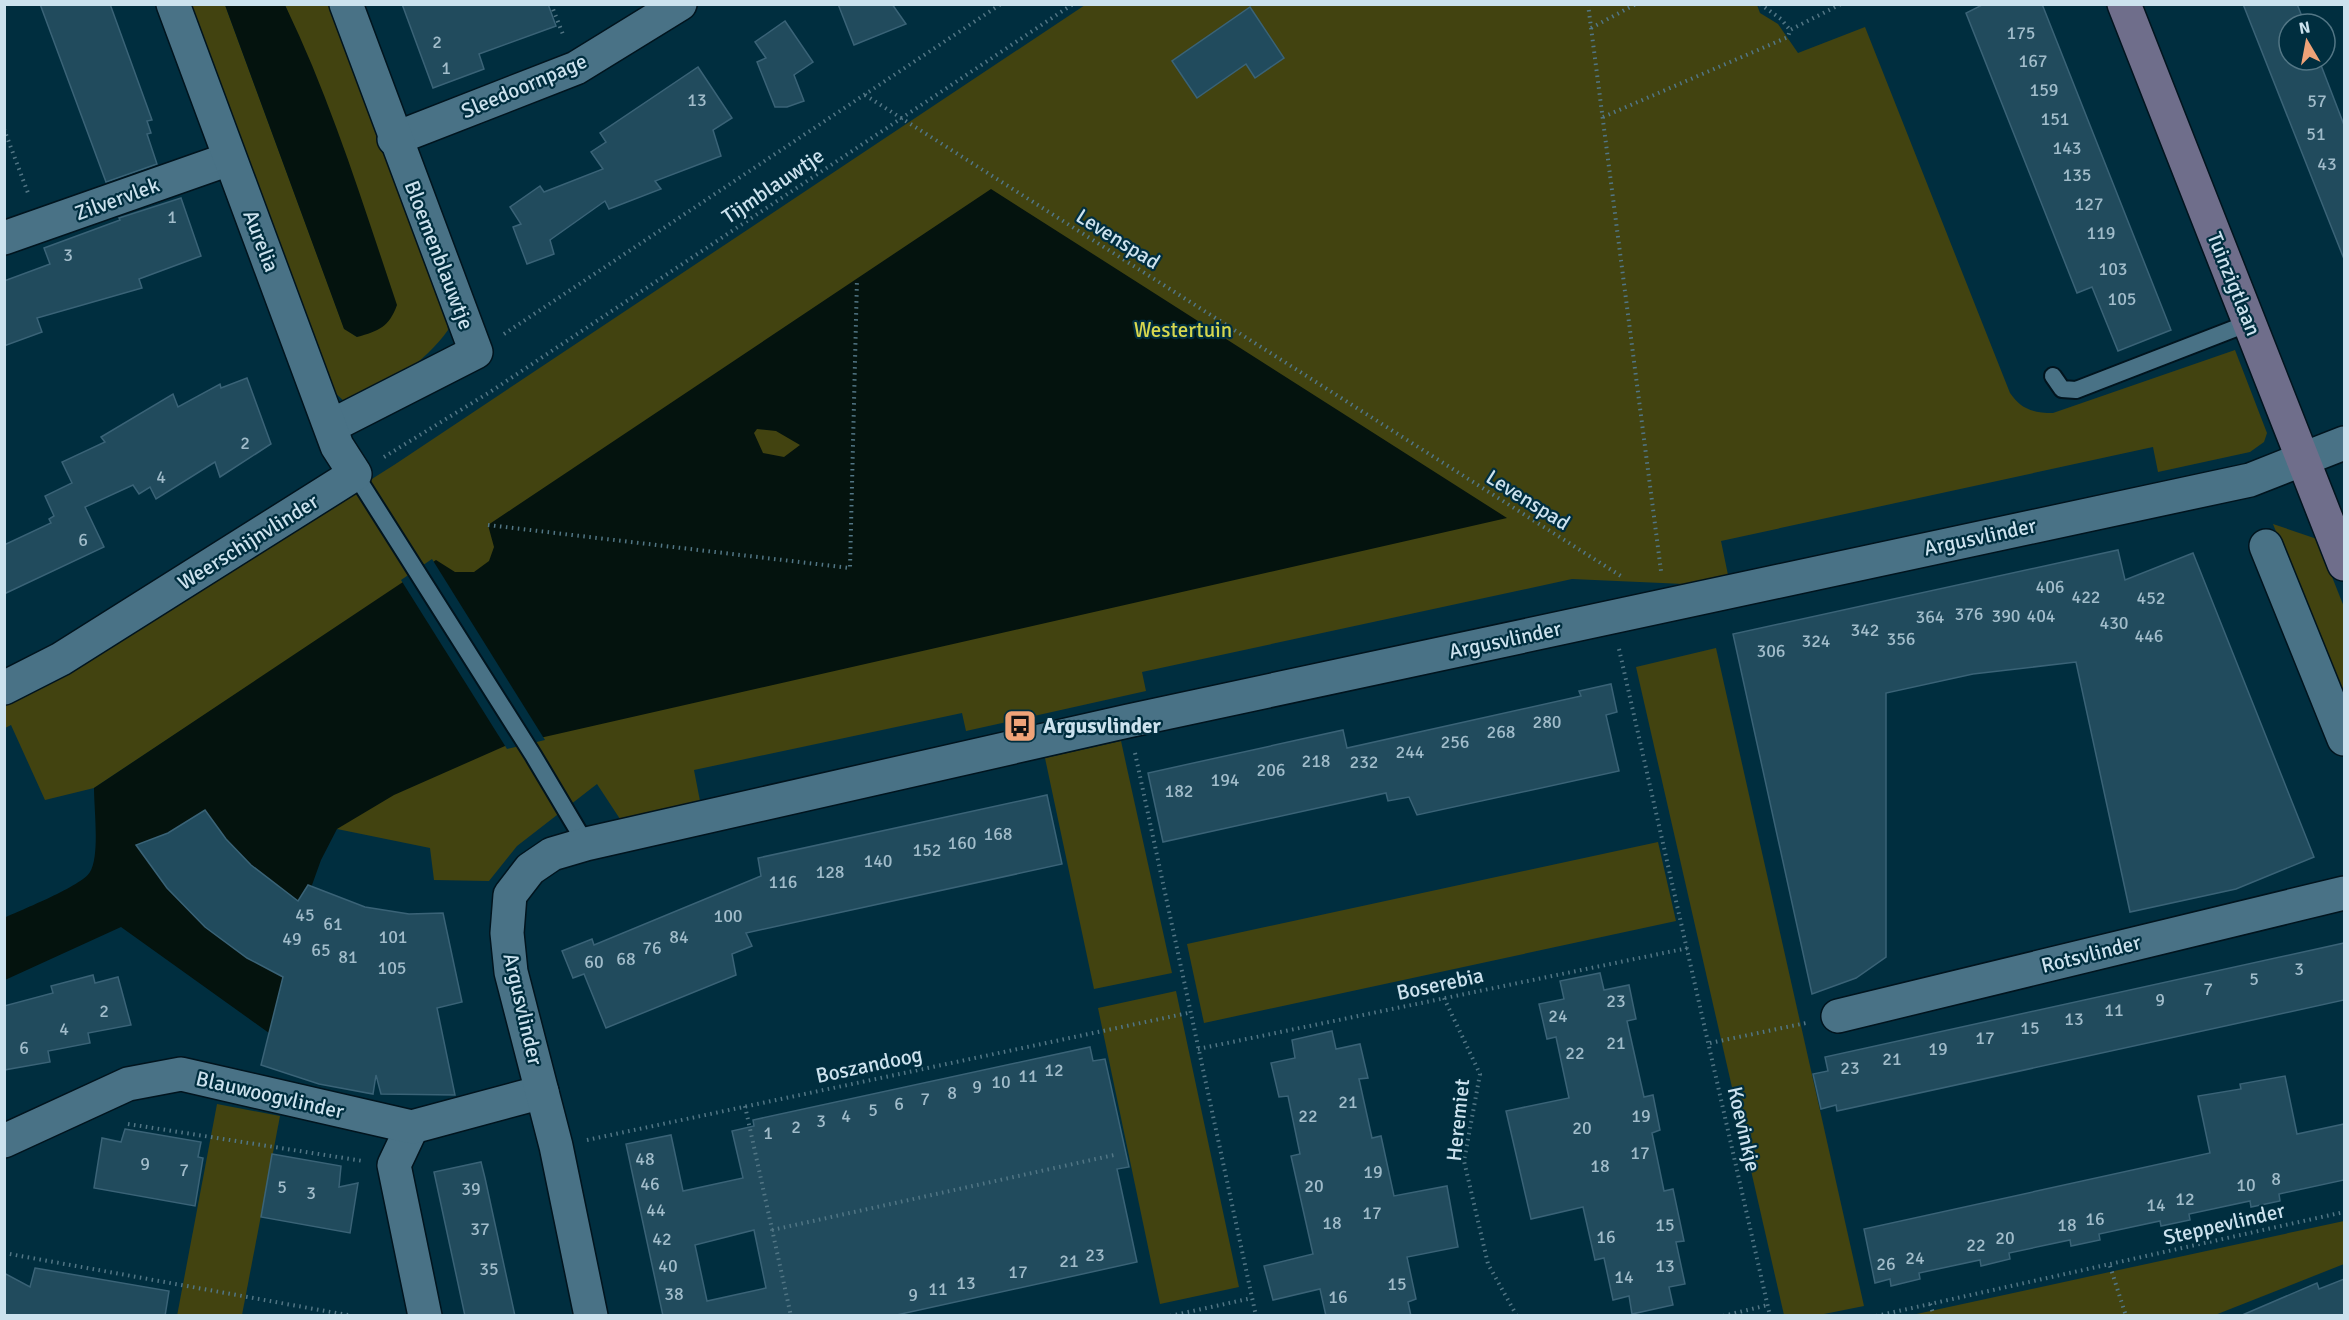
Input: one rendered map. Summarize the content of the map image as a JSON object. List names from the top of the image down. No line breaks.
{"streets":{"street":["Sleedoornpage","Zilvervlek","Aurelia","Bloemenblauwtje","Tuinzigtlaan","Argusvlinder","Weerschijnvlinder","Rotsvlinder","Blauwoogvlinder"],"path":["Tijmblauwtje","Levenspad","Boserebia","Boszandoog","Heremiet","Koevinkje","Steppevlinder"]},"crossings":[["Sleedoornpage","Bloemenblauwtje"],["Tijmblauwtje","Levenspad"],["Tijmblauwtje","Aurelia"],["Tijmblauwtje","Weerschijnvlinder"],["Zilvervlek","Aurelia"],["Levenspad","Argusvlinder"],["Aurelia","Bloemenblauwtje"],["Aurelia","Weerschijnvlinder"],["Tuinzigtlaan","Argusvlinder"],["Argusvlinder","Boszandoog"],["Argusvlinder","Blauwoogvlinder"],["Argusvlinder","Koevinkje"],["Boserebia","Heremiet"],["Boserebia","Koevinkje"]],"parks":["Westertuin"],"places":{"bus stop":["Argusvlinder"]},"house_numbers":["175","2","167","1","159","13","57","151","51","143","43","135","127","1","119","3","103","105","2","4","6","406","422","452","376","390","404","364","430","342","446","356","324","306","280","268","256","244","218","232","206","194","182","168","160","152","140","128","116","45","100","61","101","84","49","76","65","81","68","60","105","3","5","7","9","23","11","2","24","13","15","4","17","21","6","19","22","21","23","12","11","10","9","8","7","21","6","5","4","22","19","3","2","20","1","17","48","9","18","7","19","8","46","10","20","5","39","3","12","14","44","17","16","18","15","18","37","16","20","42","22","23","24","21","26","40","13","35","17","14","13","15","11","38","9","16"],"north":"top"}
